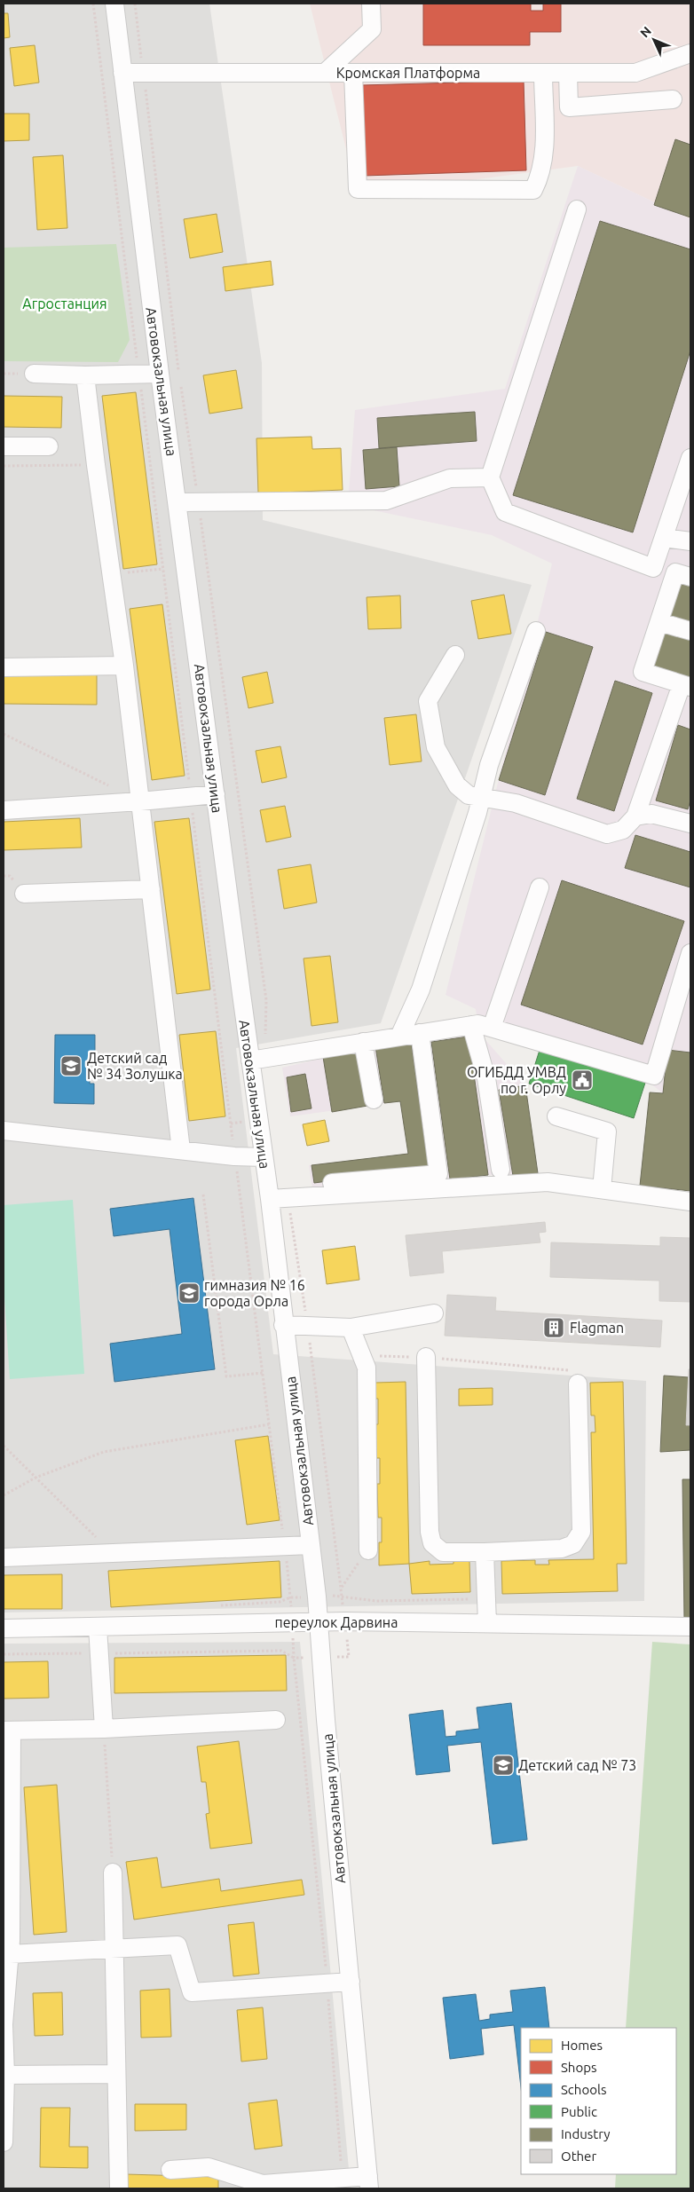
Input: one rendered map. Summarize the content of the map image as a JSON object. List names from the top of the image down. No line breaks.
{"streets":{"street":["Кромская Платформа","Автовокзальная улица","переулок Дарвина"]},"crossings":[["Кромская Платформа","Автовокзальная улица"],["Автовокзальная улица","переулок Дарвина"]],"parks":["Агростанция"],"places":{"school or university":["Детский сад № 34 Золушка","гимназия № 16 города Орла","Детский сад № 73"],"public building":["ОГИБДД УМВД по г. Орлу"],"building":["Flagman"]},"legend":["Homes","Shops","Schools","Public","Industry","Other"],"north":"top left"}
